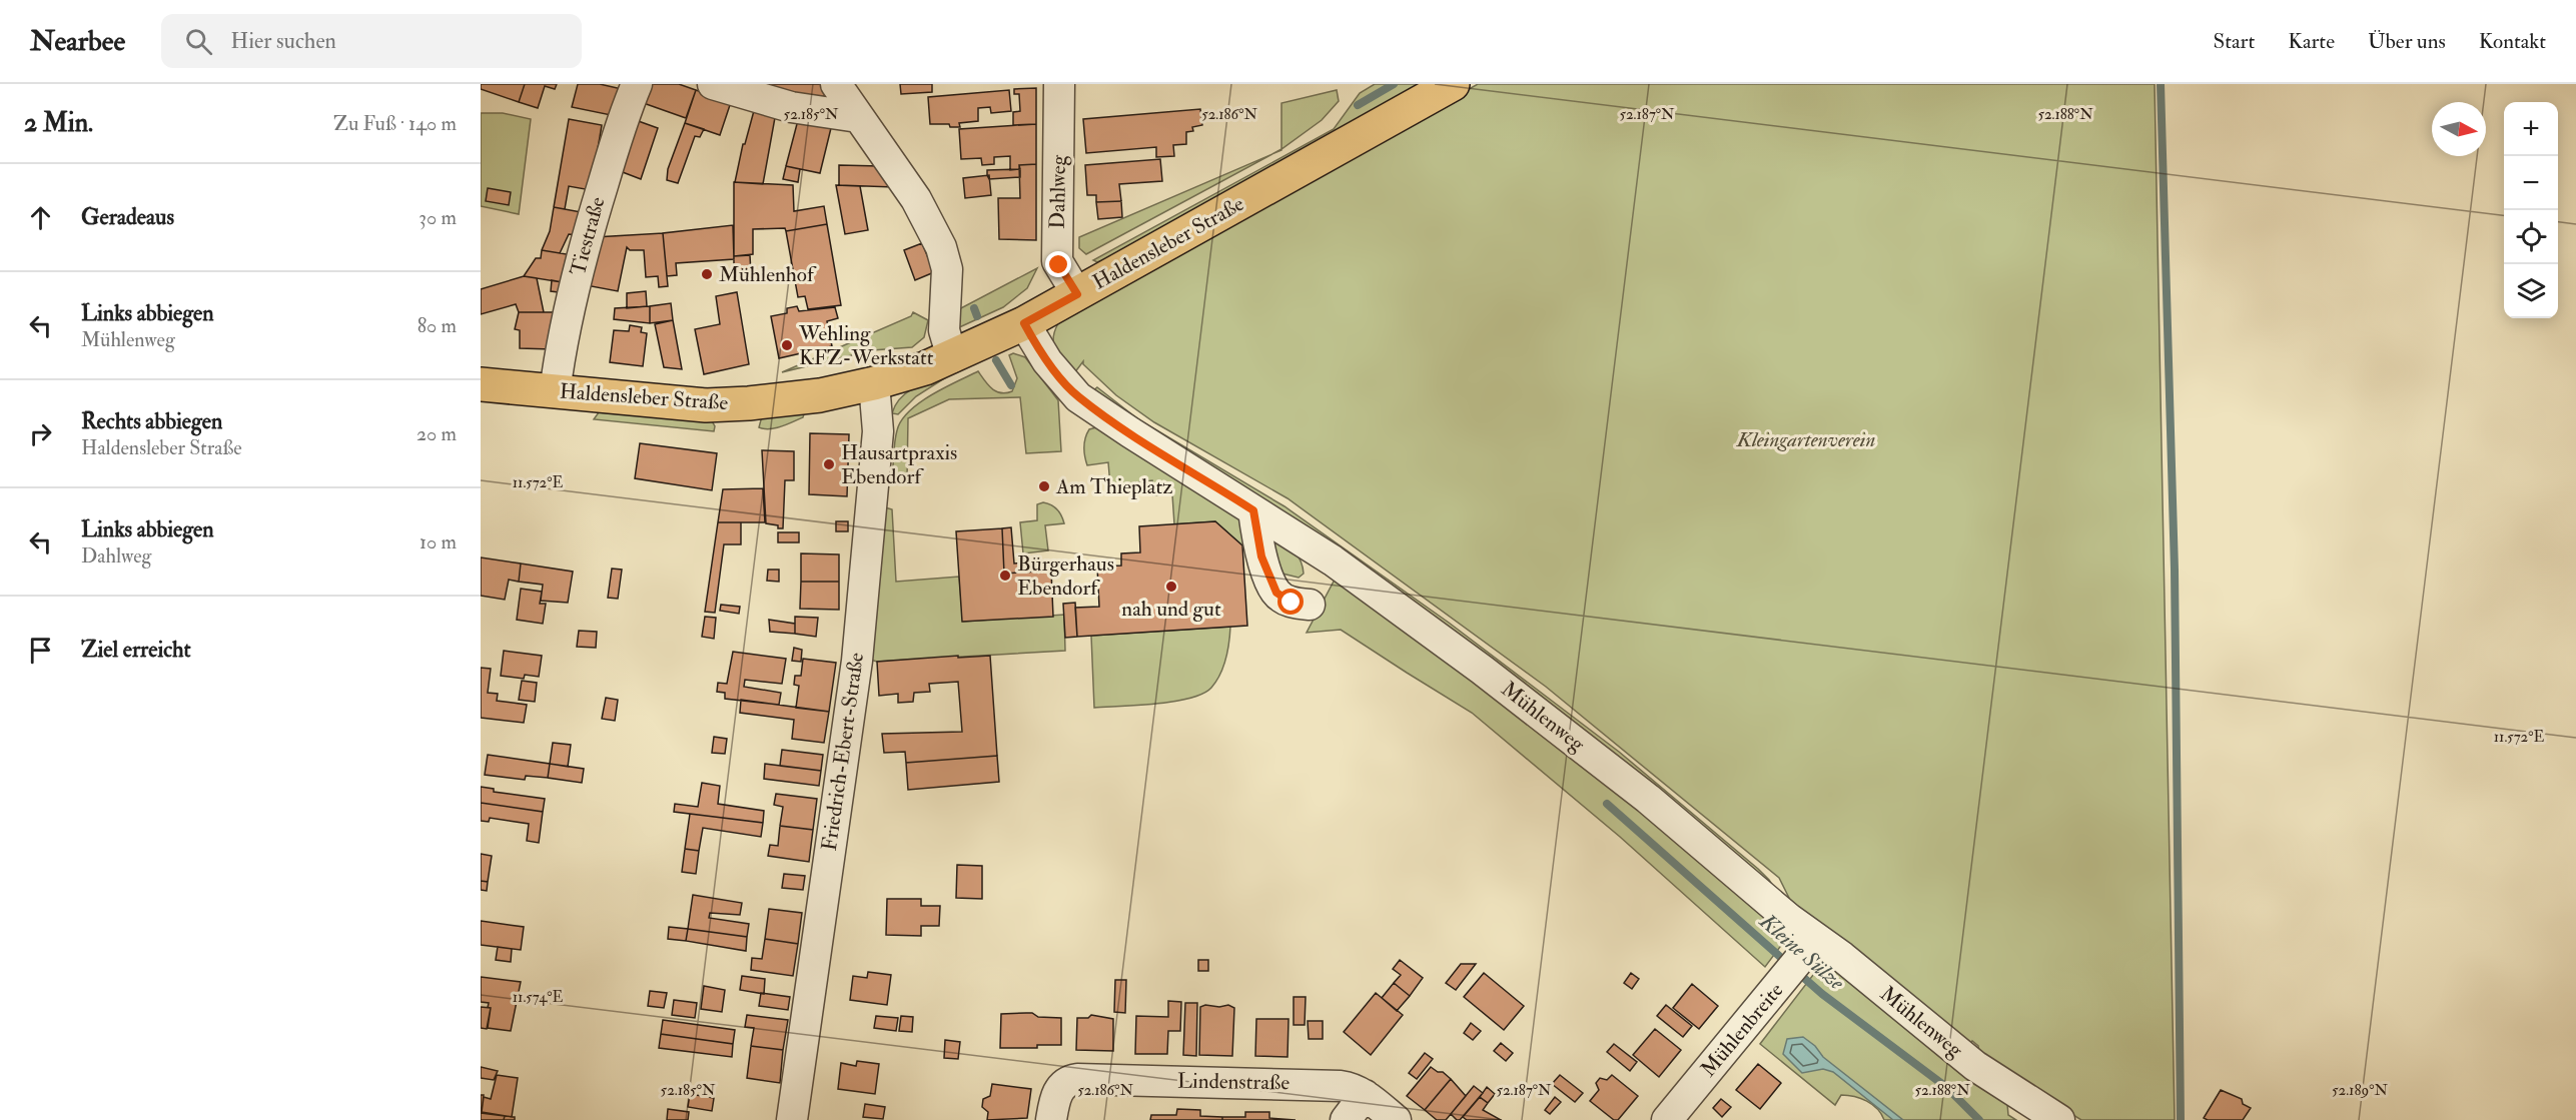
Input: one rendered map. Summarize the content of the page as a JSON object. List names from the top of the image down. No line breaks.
{"streets":{"main road":["Haldensleber Straße"],"street":["Dahlweg","Tiestraße","Mühlenweg","Friedrich-Ebert-Straße","Mühlenbreite","Lindenstraße"]},"crossings":[["Dahlweg","Haldensleber Straße"],["Tiestraße","Haldensleber Straße"],["Haldensleber Straße","Mühlenweg"],["Haldensleber Straße","Friedrich-Ebert-Straße"],["Mühlenweg","Mühlenbreite"]],"water":["Kleine Sülze"],"parks":["Kleingartenverein"],"places":["Mühlenhof","Wehling KFZ-Werkstatt","Hausartpraxis Ebendorf","Am Thieplatz","Bürgerhaus Ebendorf","nah und gut"],"north":"right","page":{"header":"Nearbee","search":"Hier suchen","nav":["Start","Karte","Über uns","Kontakt"],"heading":["2 Min.","Zu Fuß · 140 m"],"map_buttons":["+","−"],"list":[["Geradeaus","30 m"],["Links abbiegen","Mühlenweg","80 m"],["Rechts abbiegen","Haldensleber Straße","20 m"],["Links abbiegen","Dahlweg","10 m"],"Ziel erreicht"]},"coordinates":["52.185°N","52.186°N","52.187°N","52.188°N","11.572°E","11.574°E","52.189°N"]}
